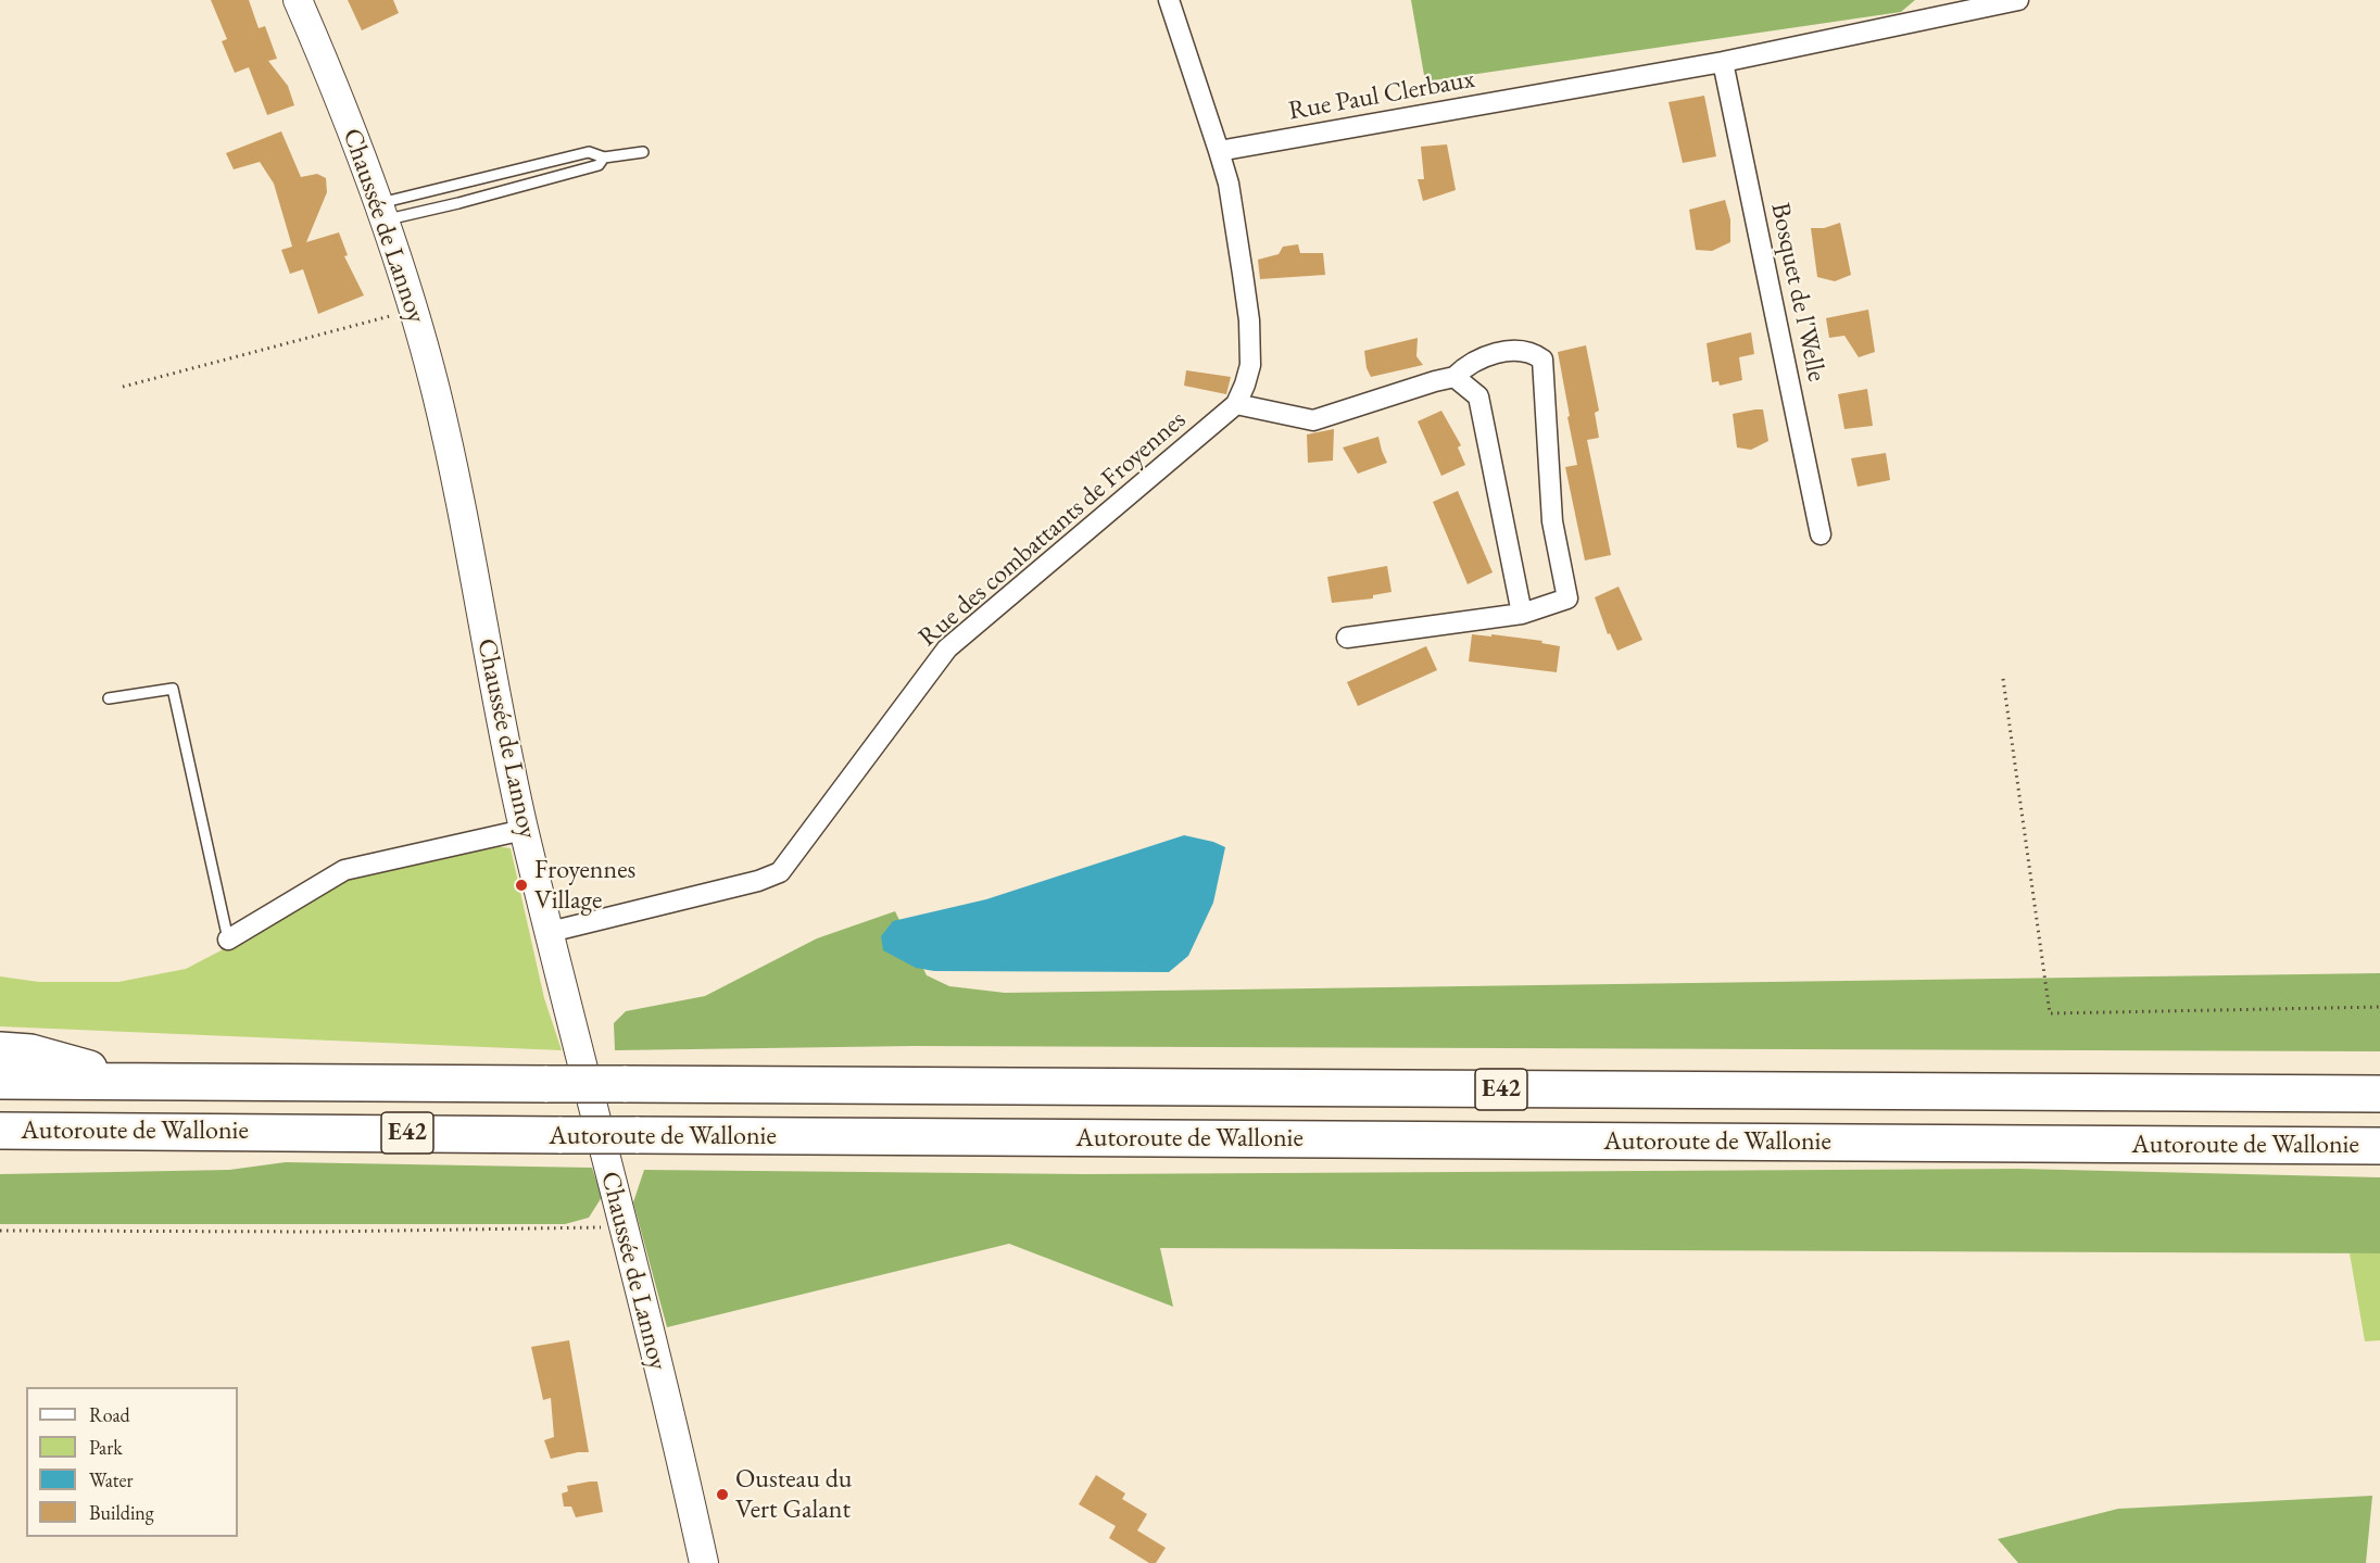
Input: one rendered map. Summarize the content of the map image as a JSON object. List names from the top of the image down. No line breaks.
{"streets":{"highway":["E42","Autoroute de Wallonie"],"main road":["Chaussée de Lannoy"],"street":["Rue Paul Clerbaux","Bosquet de l'Welle","Rue des combattants de Froyennes"]},"crossings":[["Rue Paul Clerbaux","Bosquet de l'Welle"],["Rue Paul Clerbaux","Rue des combattants de Froyennes"],["Chaussée de Lannoy","Rue des combattants de Froyennes"]],"places":["Froyennes Village","Ousteau du Vert Galant"],"legend":["Road","Park","Water","Building"]}
